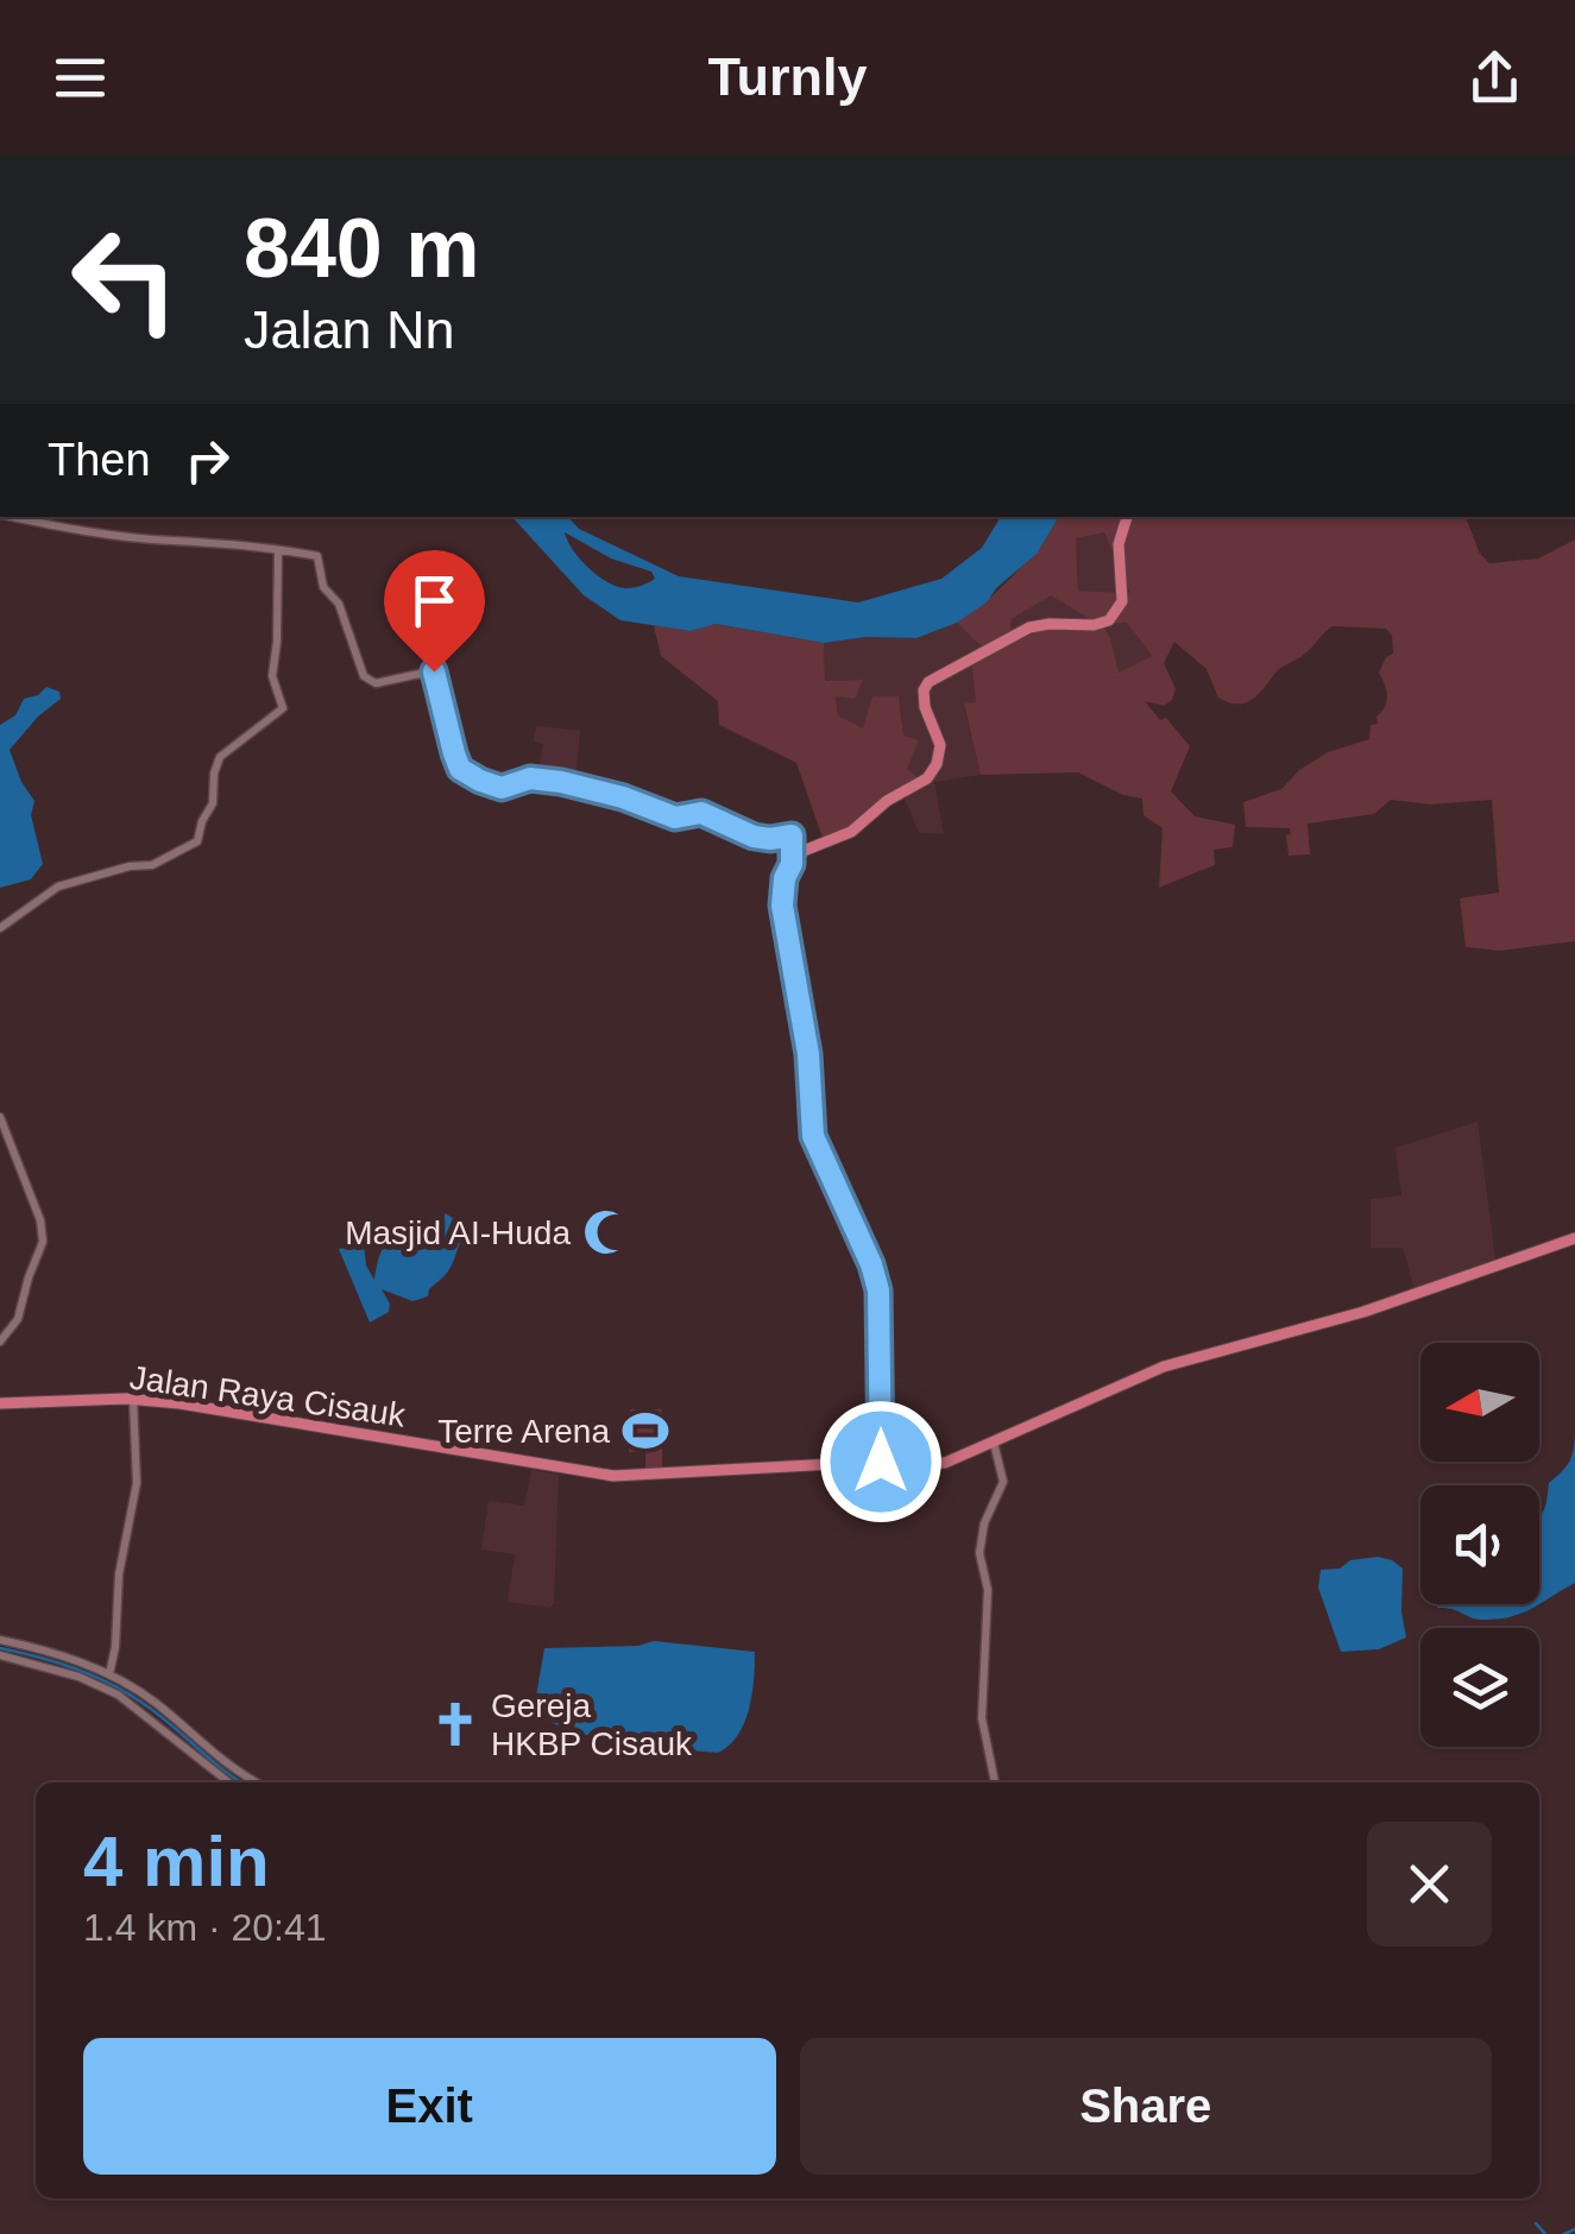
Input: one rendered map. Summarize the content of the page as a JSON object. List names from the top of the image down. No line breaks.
{"streets":{"main road":["Jalan Raya Cisauk"]},"places":{"mosque":["Masjid AI-Huda"],"sports":["Terre Arena"],"church":["Gereja HKBP Cisauk"]},"north":"left","page":{"header":"Turnly","turn":["840 m","Jalan Nn"],"then":"Then","heading":["4 min","1.4 km · 20:41"],"buttons":["Exit","Share"]}}
